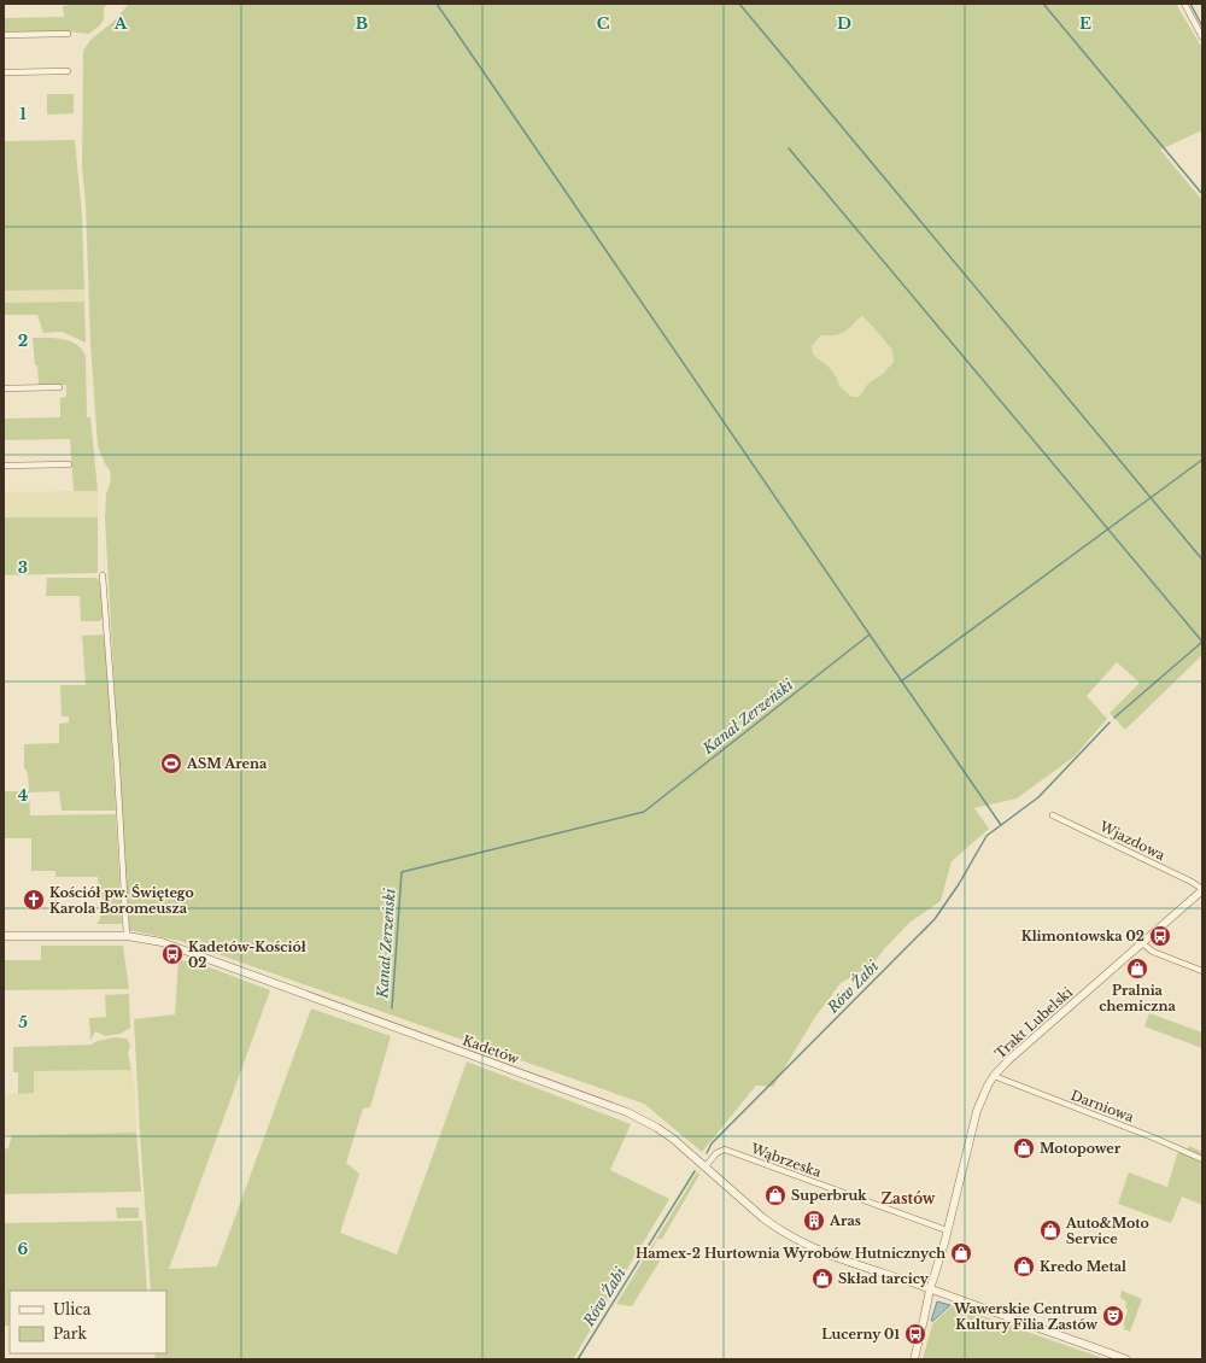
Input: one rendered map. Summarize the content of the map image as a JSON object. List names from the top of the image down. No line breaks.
{"streets":{"street":["Wjazdowa","Trakt Lubelski","Kadetów","Darniowa","Wąbrzeska"]},"crossings":[["Wjazdowa","Trakt Lubelski"],["Trakt Lubelski","Kadetów"],["Trakt Lubelski","Darniowa"],["Trakt Lubelski","Wąbrzeska"],["Kadetów","Wąbrzeska"]],"districts":["Zastów"],"water":["Kanał Zerzeński","Rów Żabi"],"places":{"sports":["ASM Arena"],"church":["Kościół pw. Świętego Karola Boromeusza"],"bus stop":["Klimontowska 02","Kadetów-Kościół 02","Lucerny 01"],"shop":["Pralnia chemiczna","Motopower","Superbruk","Auto&Moto Service","Hamex-2 Hurtownia Wyrobów Hutnicznych","Kredo Metal","Skład tarcicy"],"building":["Aras"],"theatre":["Wawerskie Centrum Kultury Filia Zastów"]},"legend":["Ulica","Park"],"grid":{"columns":["A","B","C","D","E"],"rows":["1","2","3","4","5","6"]}}
